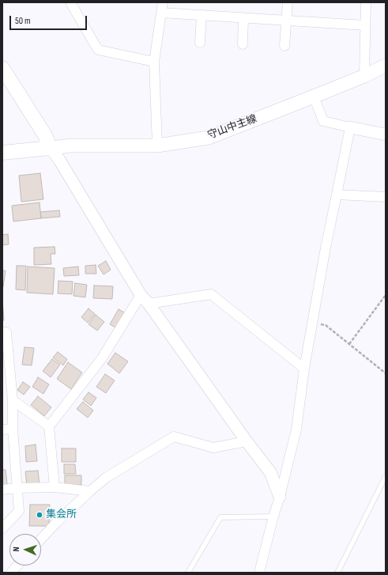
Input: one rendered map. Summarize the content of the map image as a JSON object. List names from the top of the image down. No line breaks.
{"streets":{"main road":["守山中主線"]},"places":["集会所"],"scale_bar":"50 m","north":"left"}
